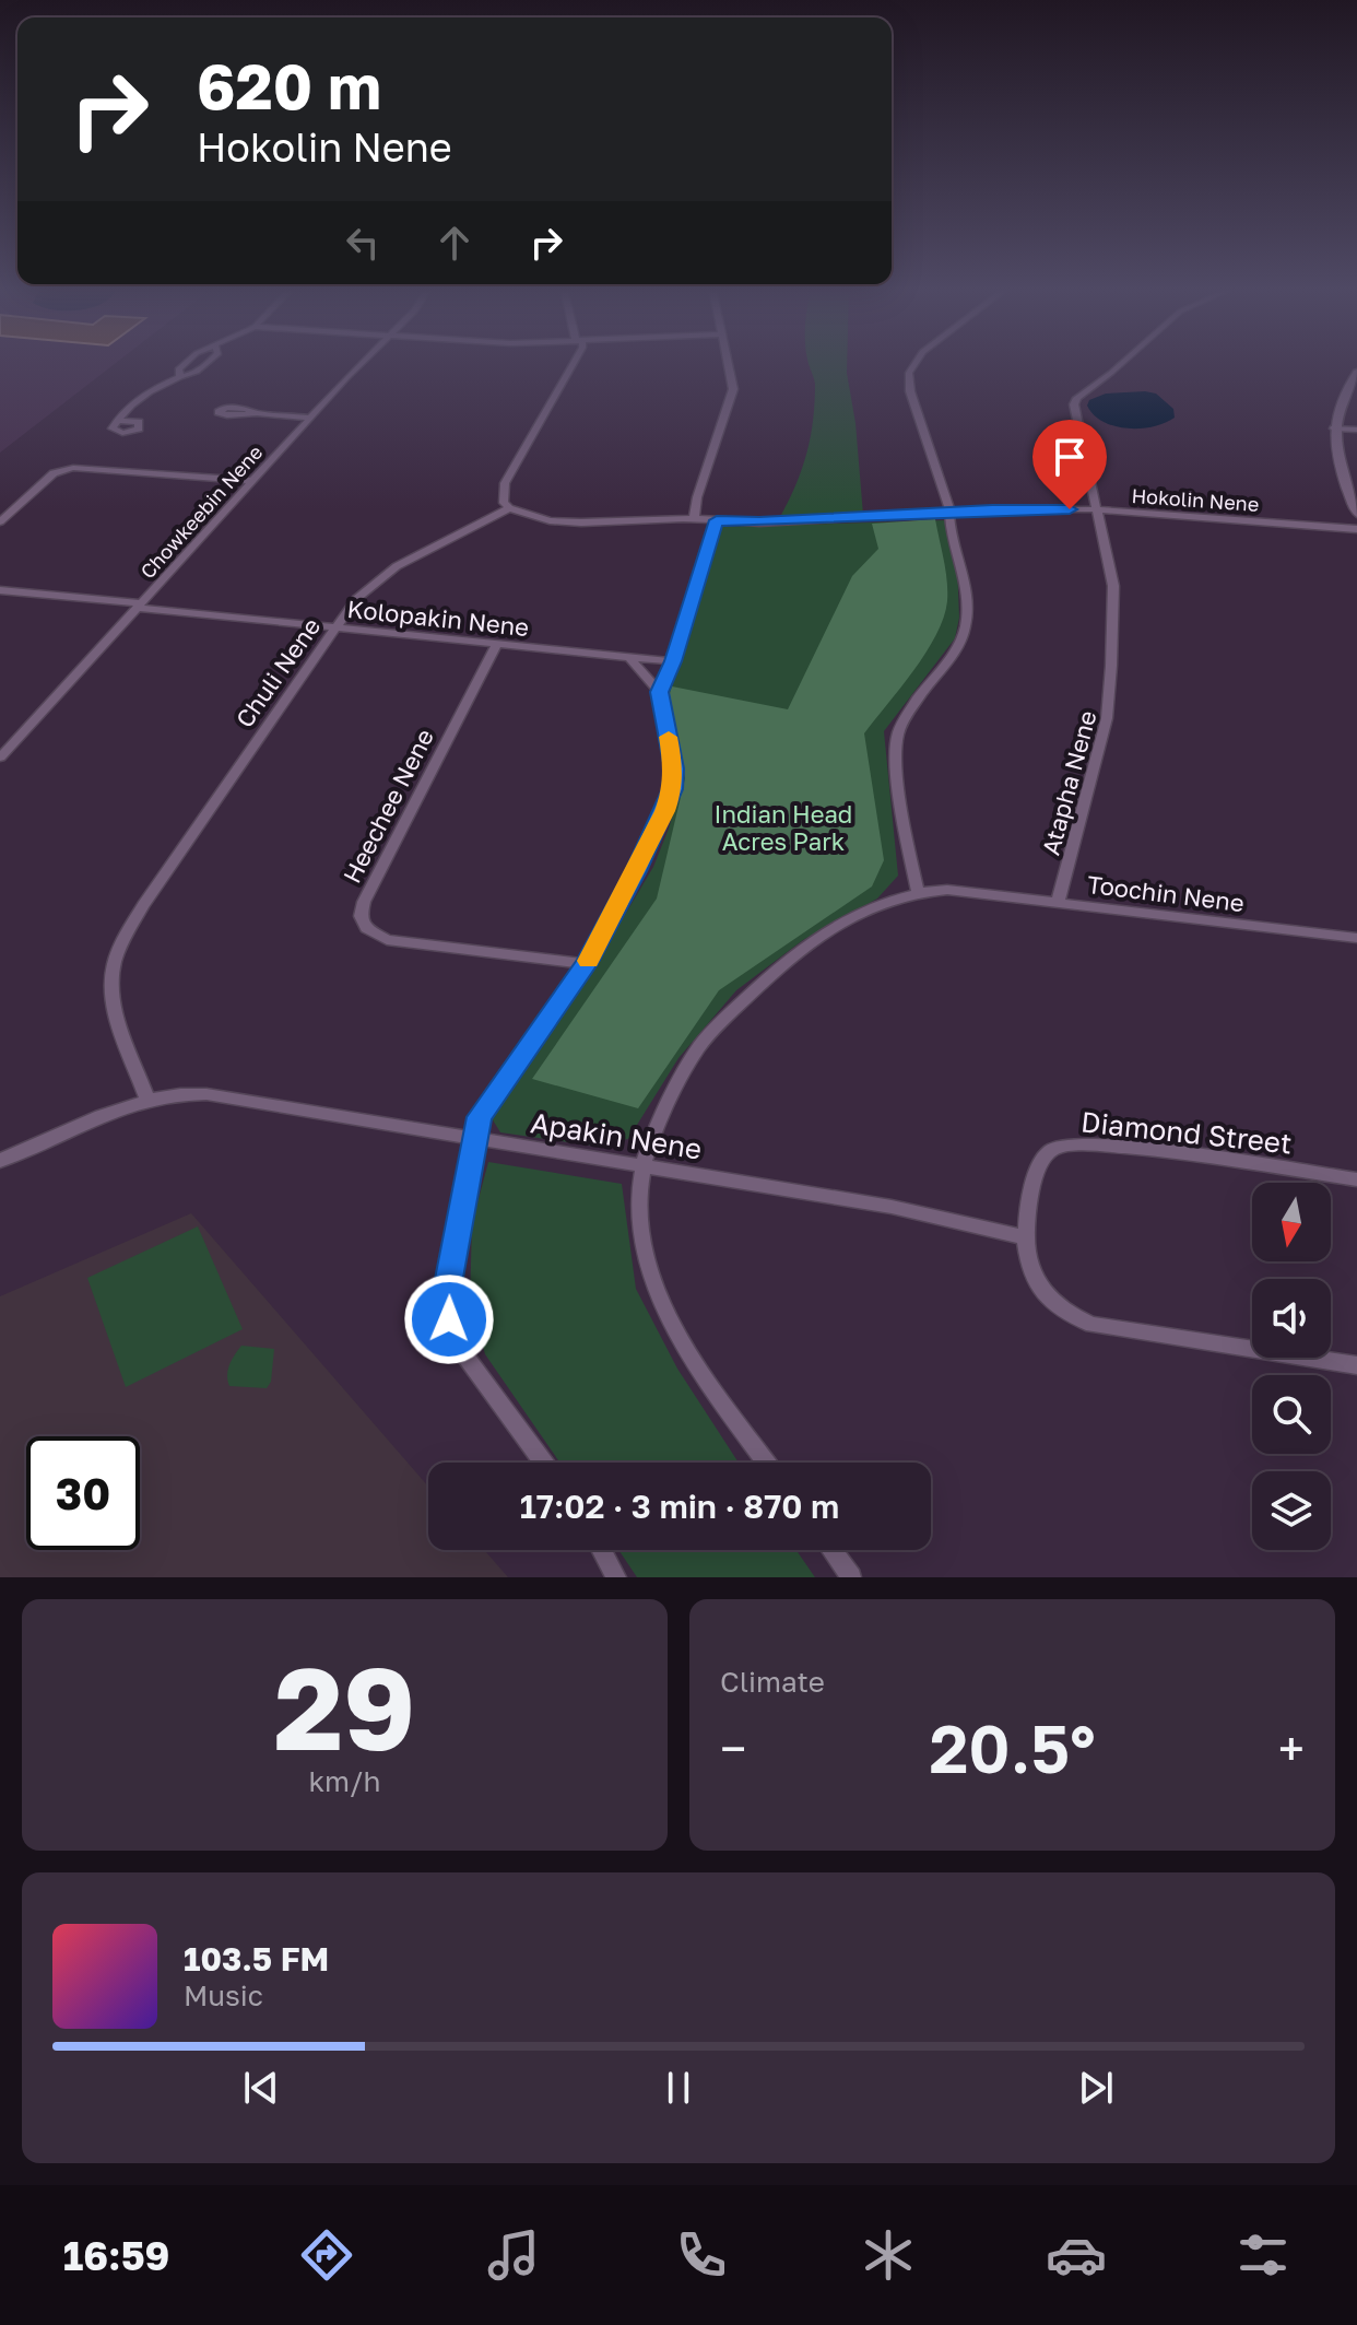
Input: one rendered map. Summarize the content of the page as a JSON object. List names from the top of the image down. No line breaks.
{"streets":{"street":["Hokolin Nene","Chowkeebin Nene","Kolopakin Nene","Chuli Nene","Atapha Nene","Heechee Nene","Toochin Nene","Diamond Street","Apakin Nene"]},"crossings":[["Hokolin Nene","Chuli Nene"],["Hokolin Nene","Atapha Nene"],["Chowkeebin Nene","Kolopakin Nene"],["Kolopakin Nene","Chuli Nene"],["Kolopakin Nene","Heechee Nene"],["Chuli Nene","Apakin Nene"],["Atapha Nene","Toochin Nene"],["Diamond Street","Apakin Nene"]],"parks":["Indian Head Acres Park"],"north":"bottom","page":{"turn":["620 m","Hokolin Nene"],"limit":"30","trip":"17:02 · 3 min · 870 m","tile":[["29","km/h"],"Climate"],"heat":["−","20.5°","+"],"song":["103.5 FM","Music"],"tabs":"16:59"}}
